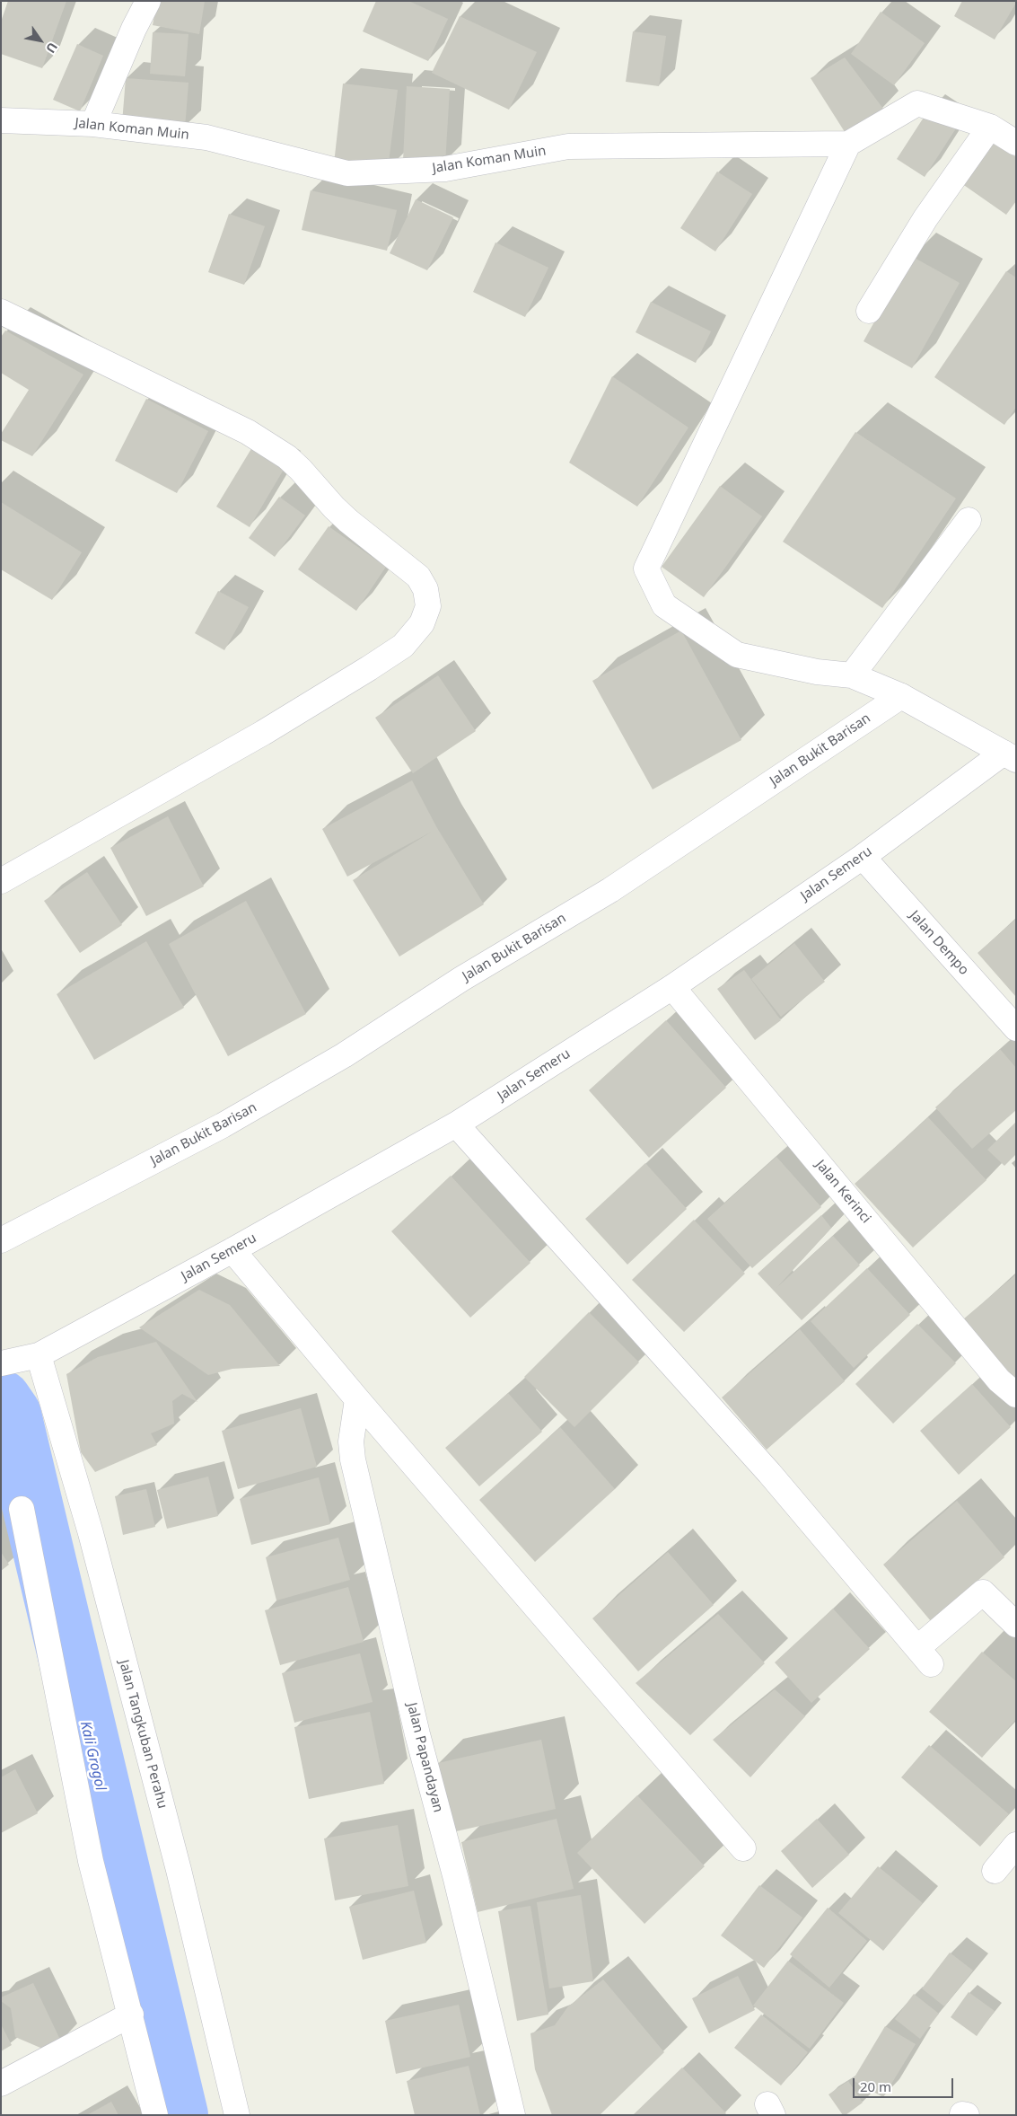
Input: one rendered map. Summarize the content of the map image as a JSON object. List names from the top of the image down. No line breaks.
{"streets":{"street":["Jalan Koman Muin","Jalan Bukit Barisan","Jalan Semeru","Jalan Dempo","Jalan Kerinci","Jalan Tangkuban Perahu","Jalan Papandayan"]},"crossings":[["Jalan Semeru","Jalan Dempo"],["Jalan Semeru","Jalan Kerinci"],["Jalan Semeru","Jalan Tangkuban Perahu"]],"water":["Kali Grogol"],"scale_bar":"20 m","north":"bottom right"}
